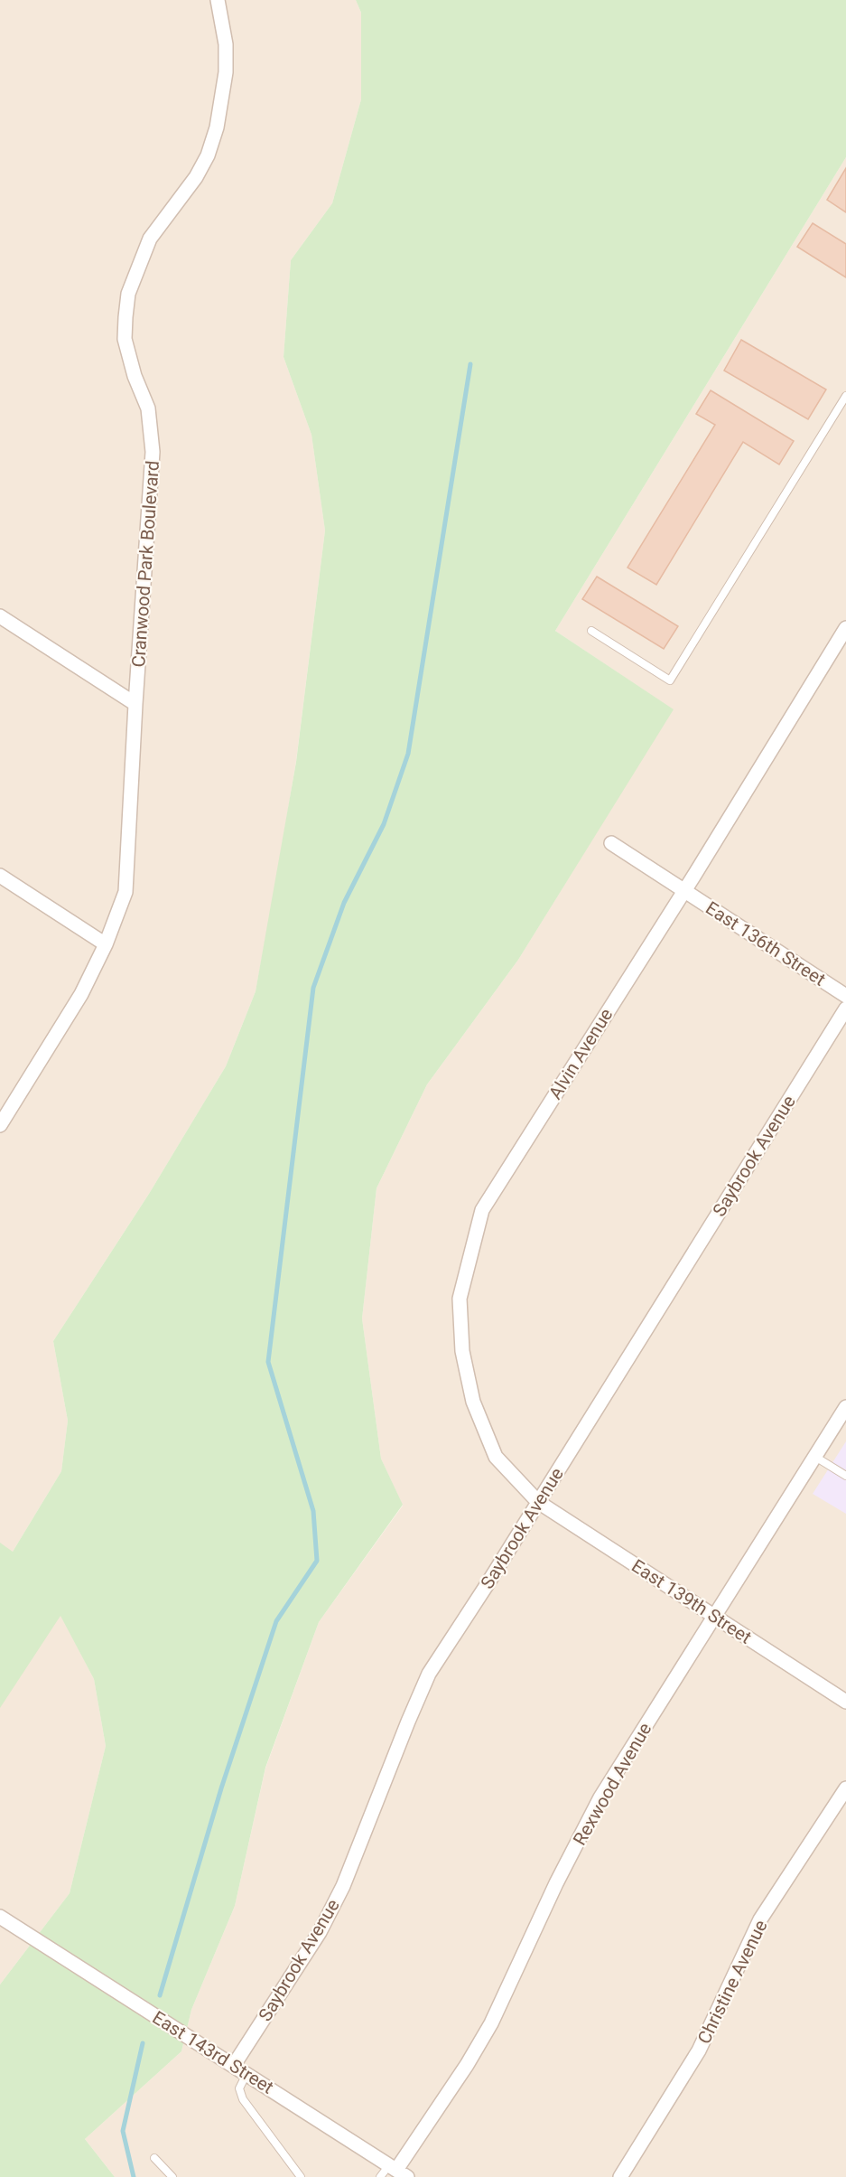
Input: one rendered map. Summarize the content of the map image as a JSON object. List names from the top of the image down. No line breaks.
{"streets":{"street":["Cranwood Park Boulevard","East 136th Street","Alvin Avenue","Saybrook Avenue","East 139th Street","Rexwood Avenue","Christine Avenue","East 143rd Street"]},"crossings":[["East 136th Street","Alvin Avenue"],["Alvin Avenue","Saybrook Avenue"],["Alvin Avenue","East 139th Street"],["Saybrook Avenue","East 139th Street"],["Saybrook Avenue","East 143rd Street"],["East 139th Street","Rexwood Avenue"],["Rexwood Avenue","East 143rd Street"]]}
